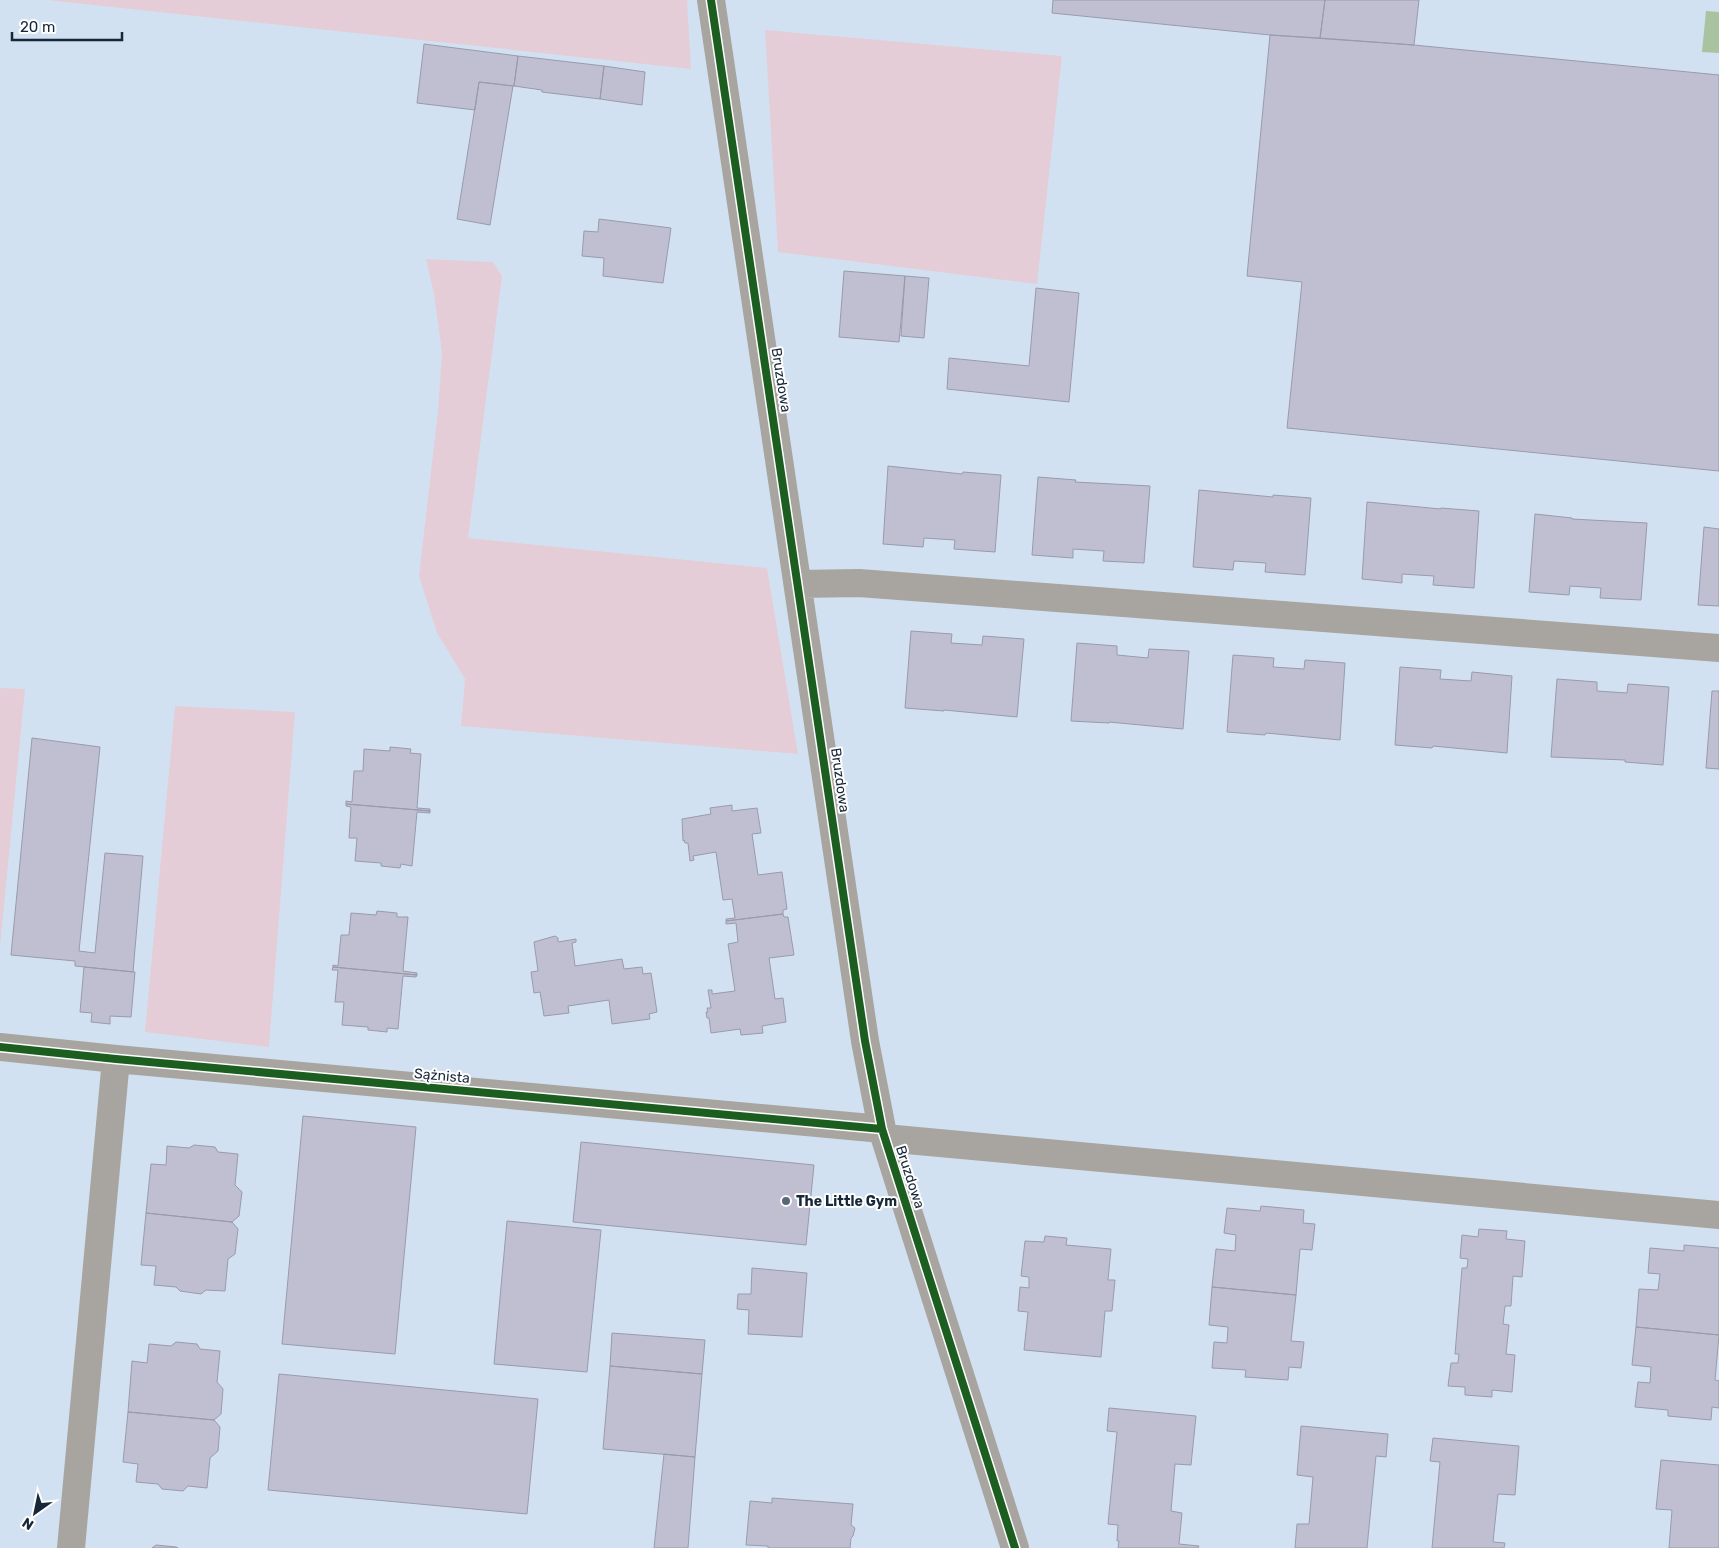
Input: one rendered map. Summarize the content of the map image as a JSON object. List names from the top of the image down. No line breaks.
{"streets":{"street":["Bruzdowa","Sążnista"]},"crossings":[["Bruzdowa","Sążnista"]],"places":["The Little Gym"],"scale_bar":"20 m","north":"bottom left"}
